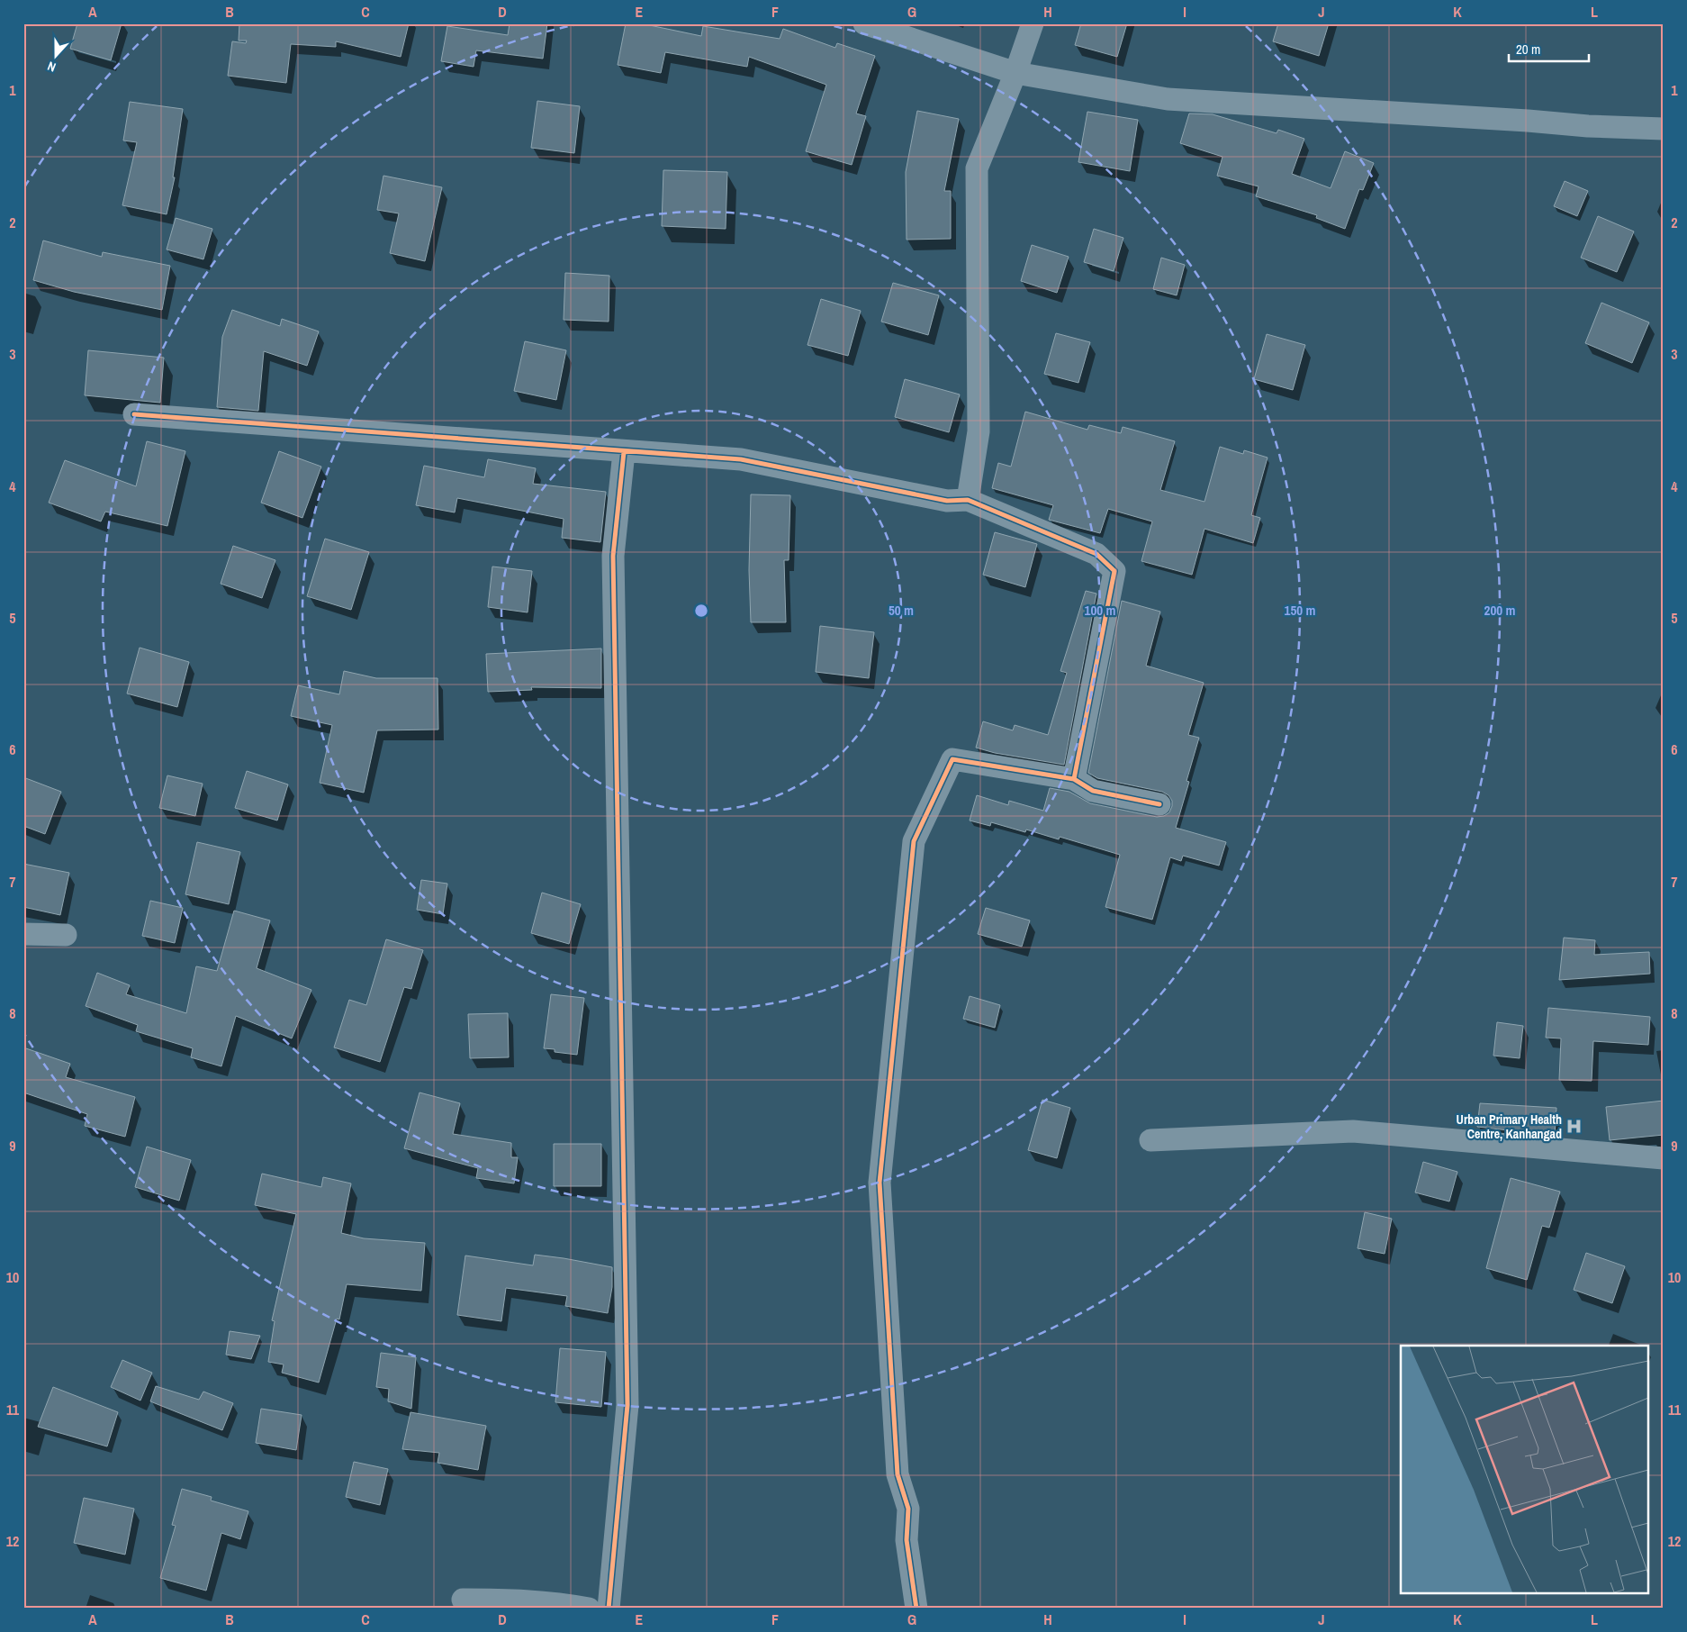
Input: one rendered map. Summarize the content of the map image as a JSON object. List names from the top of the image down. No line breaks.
{"places":{"hospital":["Urban Primary Health Centre, Kanhangad"]},"scale_bar":"20 m","north":"bottom","grid":{"columns":["A","B","C","D","E","F","G","H","I","J","K","L"],"rows":["1","2","3","4","5","6","7","8","9","10","11","12"]},"rings":["50 m","100 m","150 m","200 m"]}
